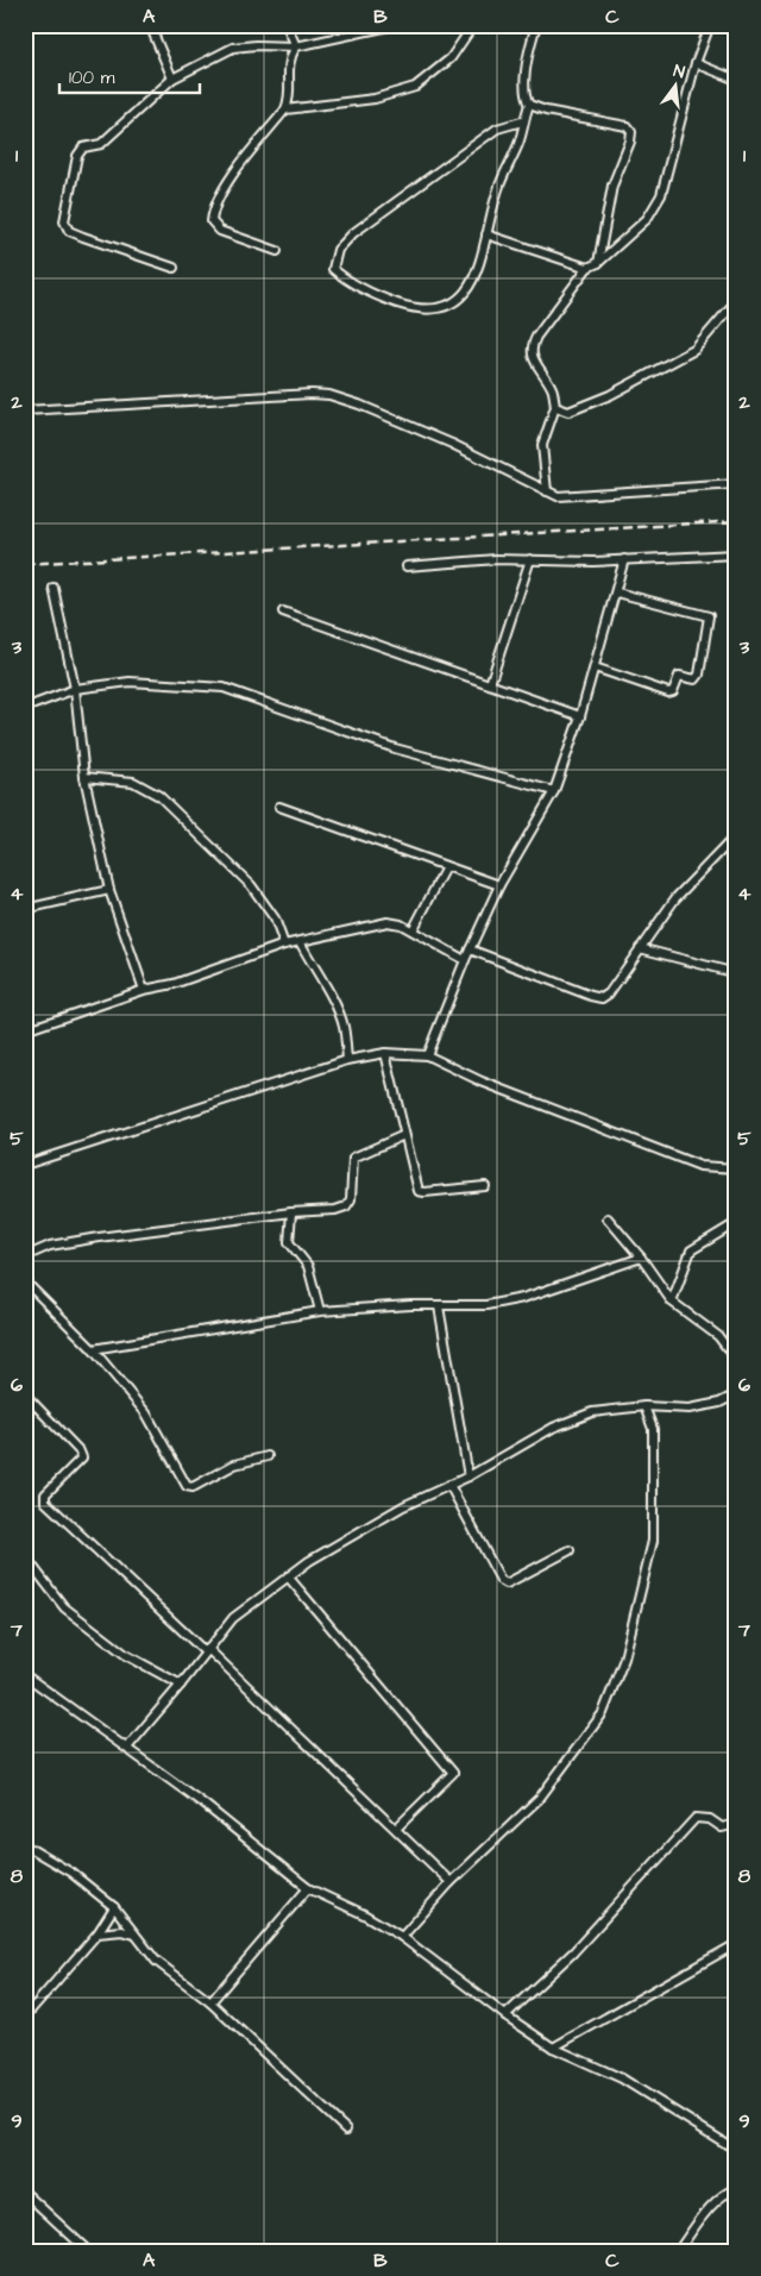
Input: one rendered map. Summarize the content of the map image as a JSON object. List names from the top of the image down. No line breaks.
{"scale_bar":"100 m","north":"top","grid":{"columns":["A","B","C"],"rows":["1","2","3","4","5","6","7","8","9"]}}
